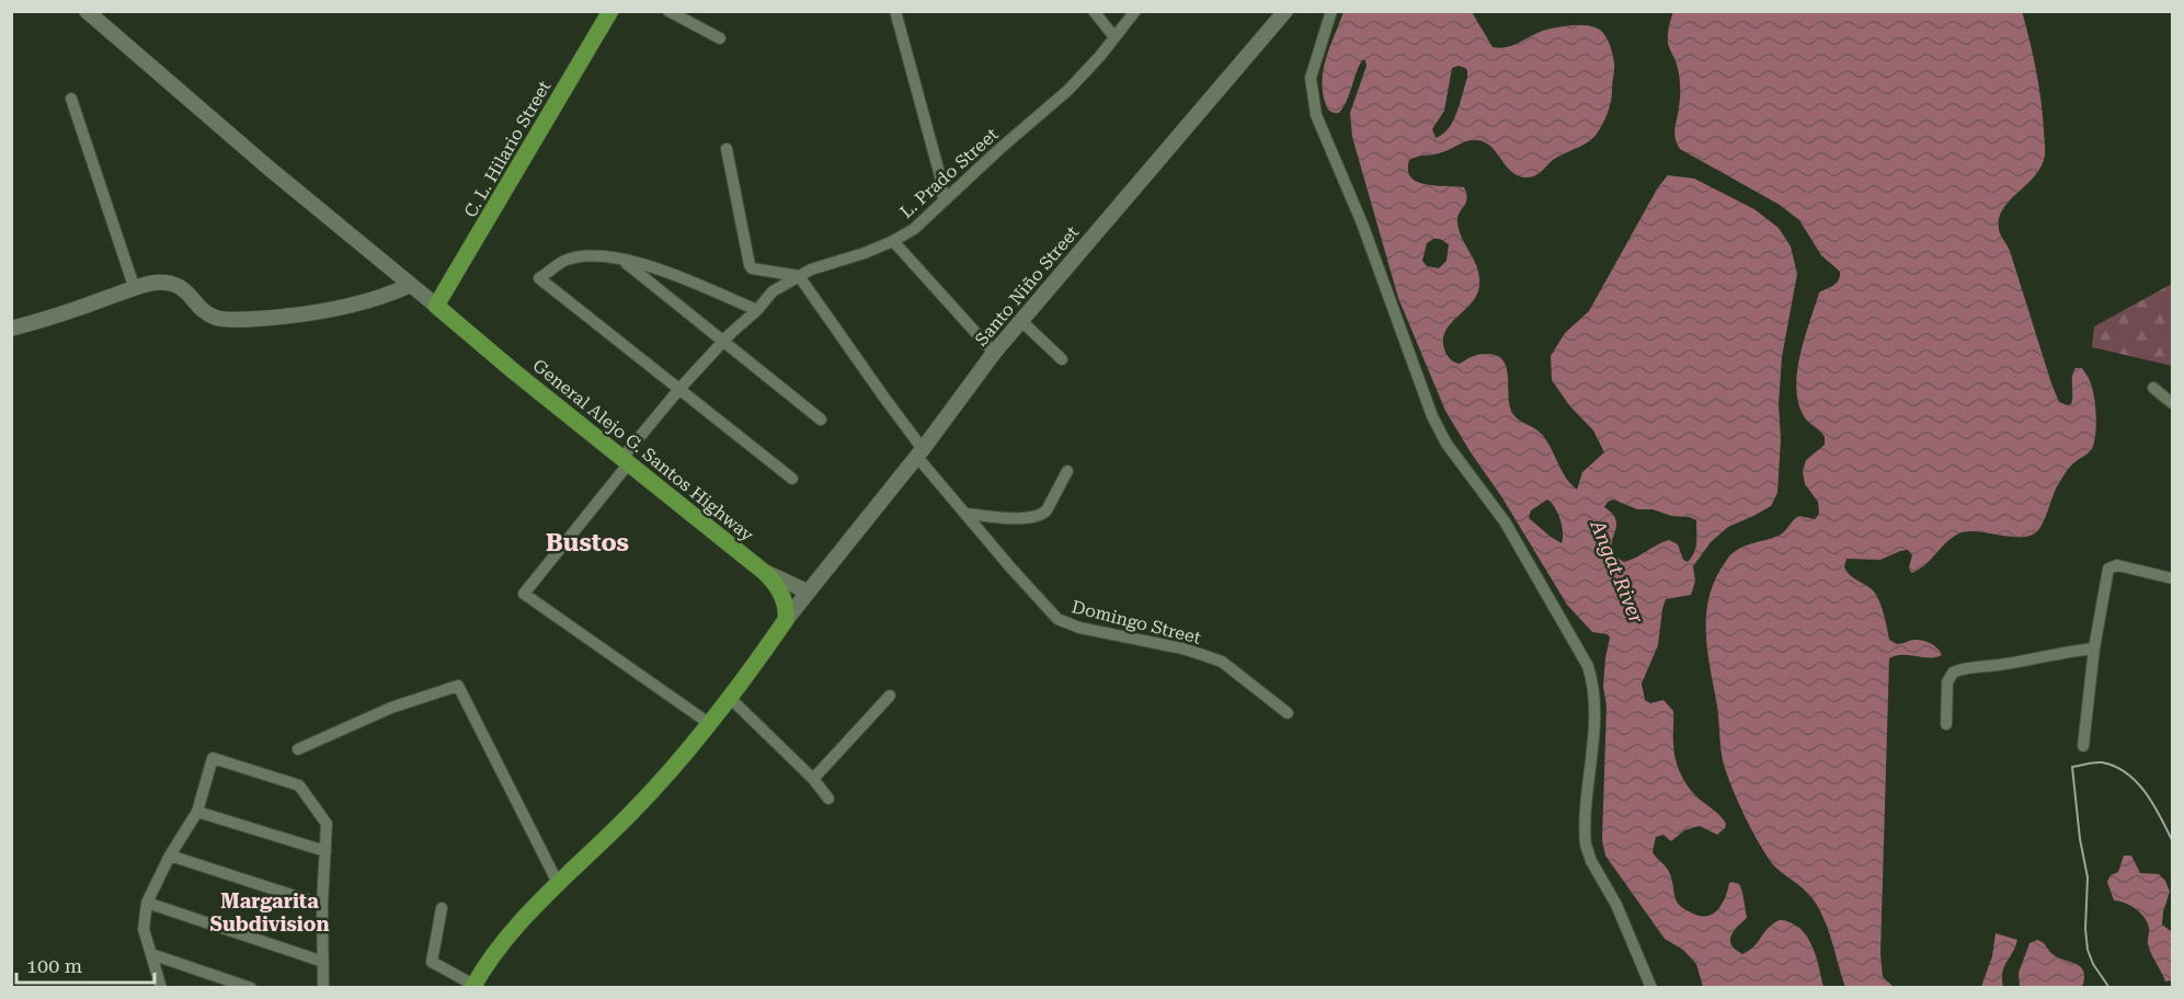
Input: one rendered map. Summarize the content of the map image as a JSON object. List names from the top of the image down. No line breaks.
{"streets":{"main road":["C. L. Hilario Street","Santo Niño Street","General Alejo G. Santos Highway"],"street":["L. Prado Street","Domingo Street"]},"crossings":[["C. L. Hilario Street","General Alejo G. Santos Highway"],["L. Prado Street","General Alejo G. Santos Highway"],["L. Prado Street","Domingo Street"],["Santo Niño Street","General Alejo G. Santos Highway"],["Santo Niño Street","Domingo Street"]],"districts":["Bustos","Margarita Subdivision"],"water":["Angat River"],"scale_bar":"100 m"}
